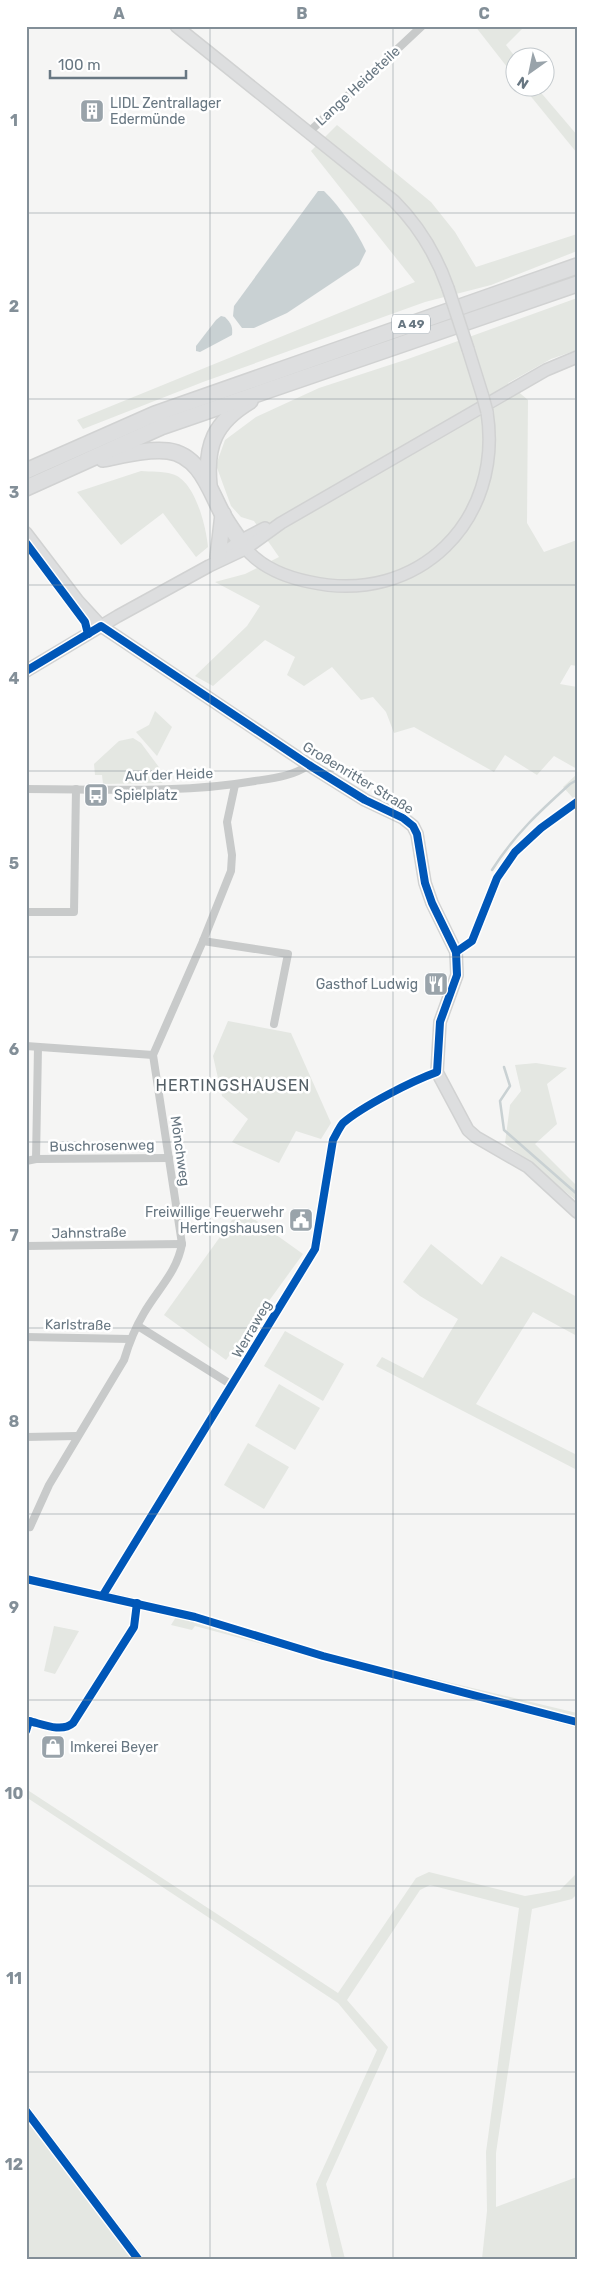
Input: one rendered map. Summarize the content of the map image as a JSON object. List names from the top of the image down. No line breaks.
{"streets":{"highway":["A 49"],"street":["Lange Heideteile","Auf der Heide","Großenritter Straße","Buschrosenweg","Mönchweg","Jahnstraße","Karlstraße","Werraweg"]},"crossings":[["Auf der Heide","Großenritter Straße"],["Großenritter Straße","Werraweg"],["Buschrosenweg","Mönchweg"],["Mönchweg","Jahnstraße"],["Mönchweg","Karlstraße"]],"districts":["HERTINGSHAUSEN"],"places":{"building":["LIDL Zentrallager Edermünde"],"bus stop":["Spielplatz"],"restaurant":["Gasthof Ludwig"],"public building":["Freiwillige Feuerwehr Hertingshausen"],"shop":["Imkerei Beyer"]},"scale_bar":"100 m","north":"bottom left","grid":{"columns":["A","B","C"],"rows":["1","2","3","4","5","6","7","8","9","10","11","12"]}}
